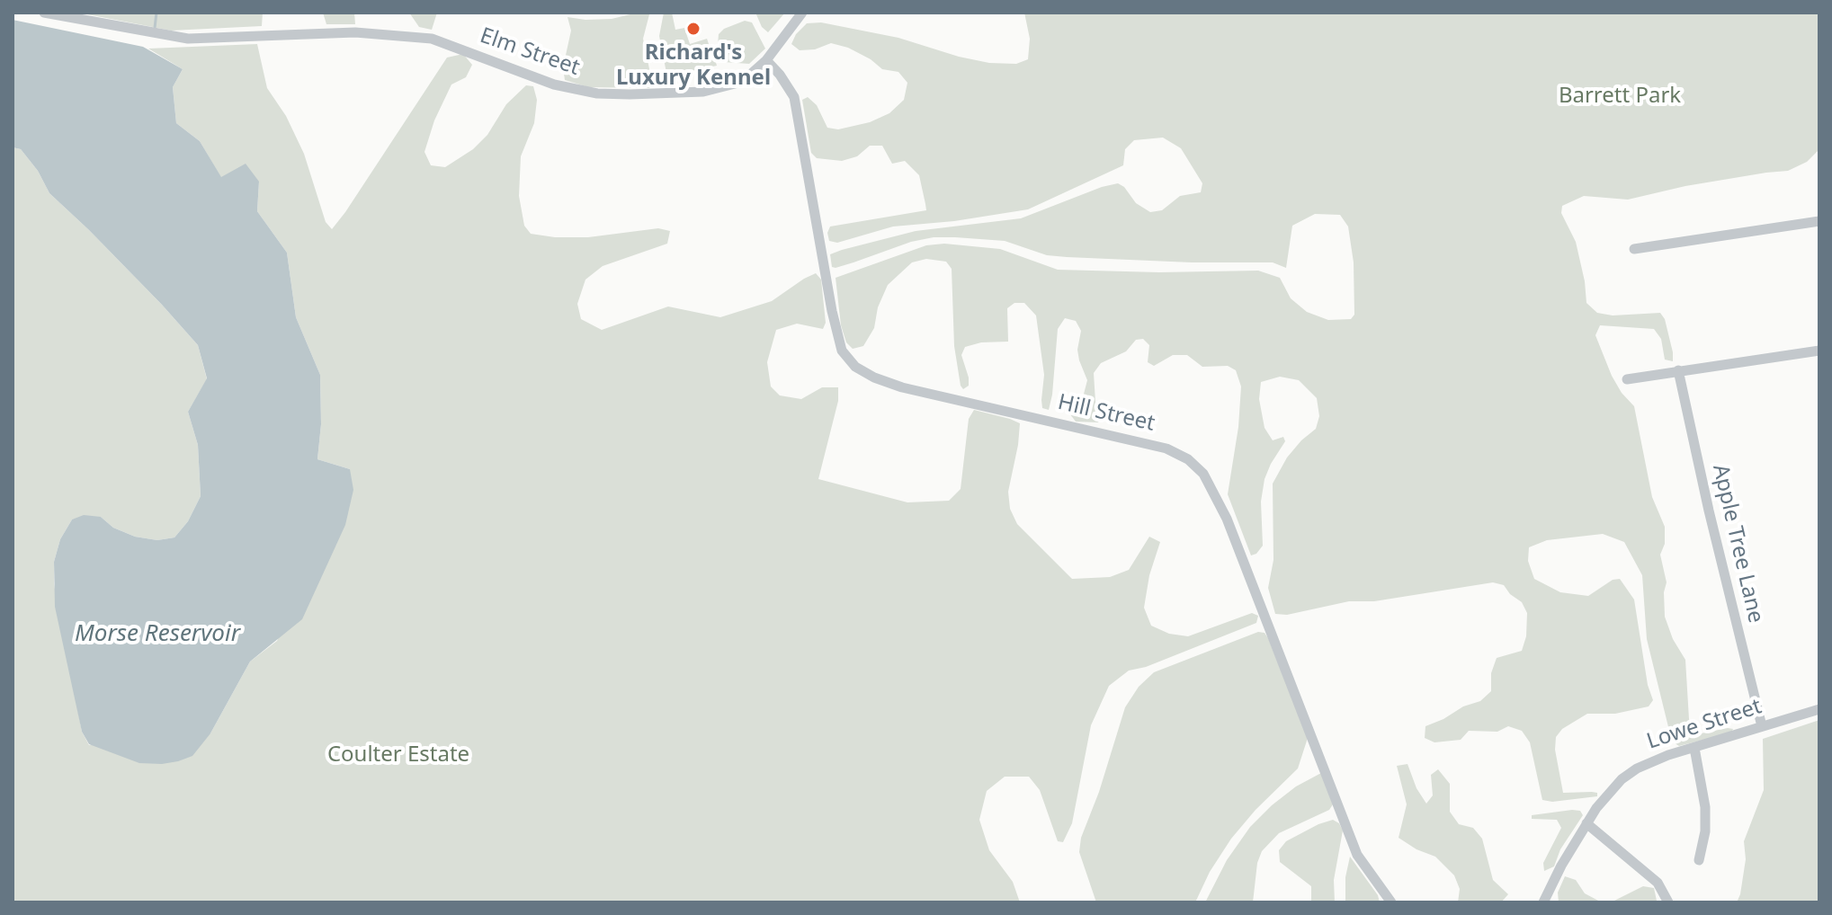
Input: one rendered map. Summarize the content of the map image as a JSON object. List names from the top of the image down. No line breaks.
{"streets":{"street":["Elm Street","Hill Street","Apple Tree Lane","Lowe Street"]},"crossings":[["Elm Street","Hill Street"],["Apple Tree Lane","Lowe Street"]],"water":["Morse Reservoir"],"parks":["Barrett Park","Coulter Estate"],"places":["Richard's Luxury Kennel"]}
